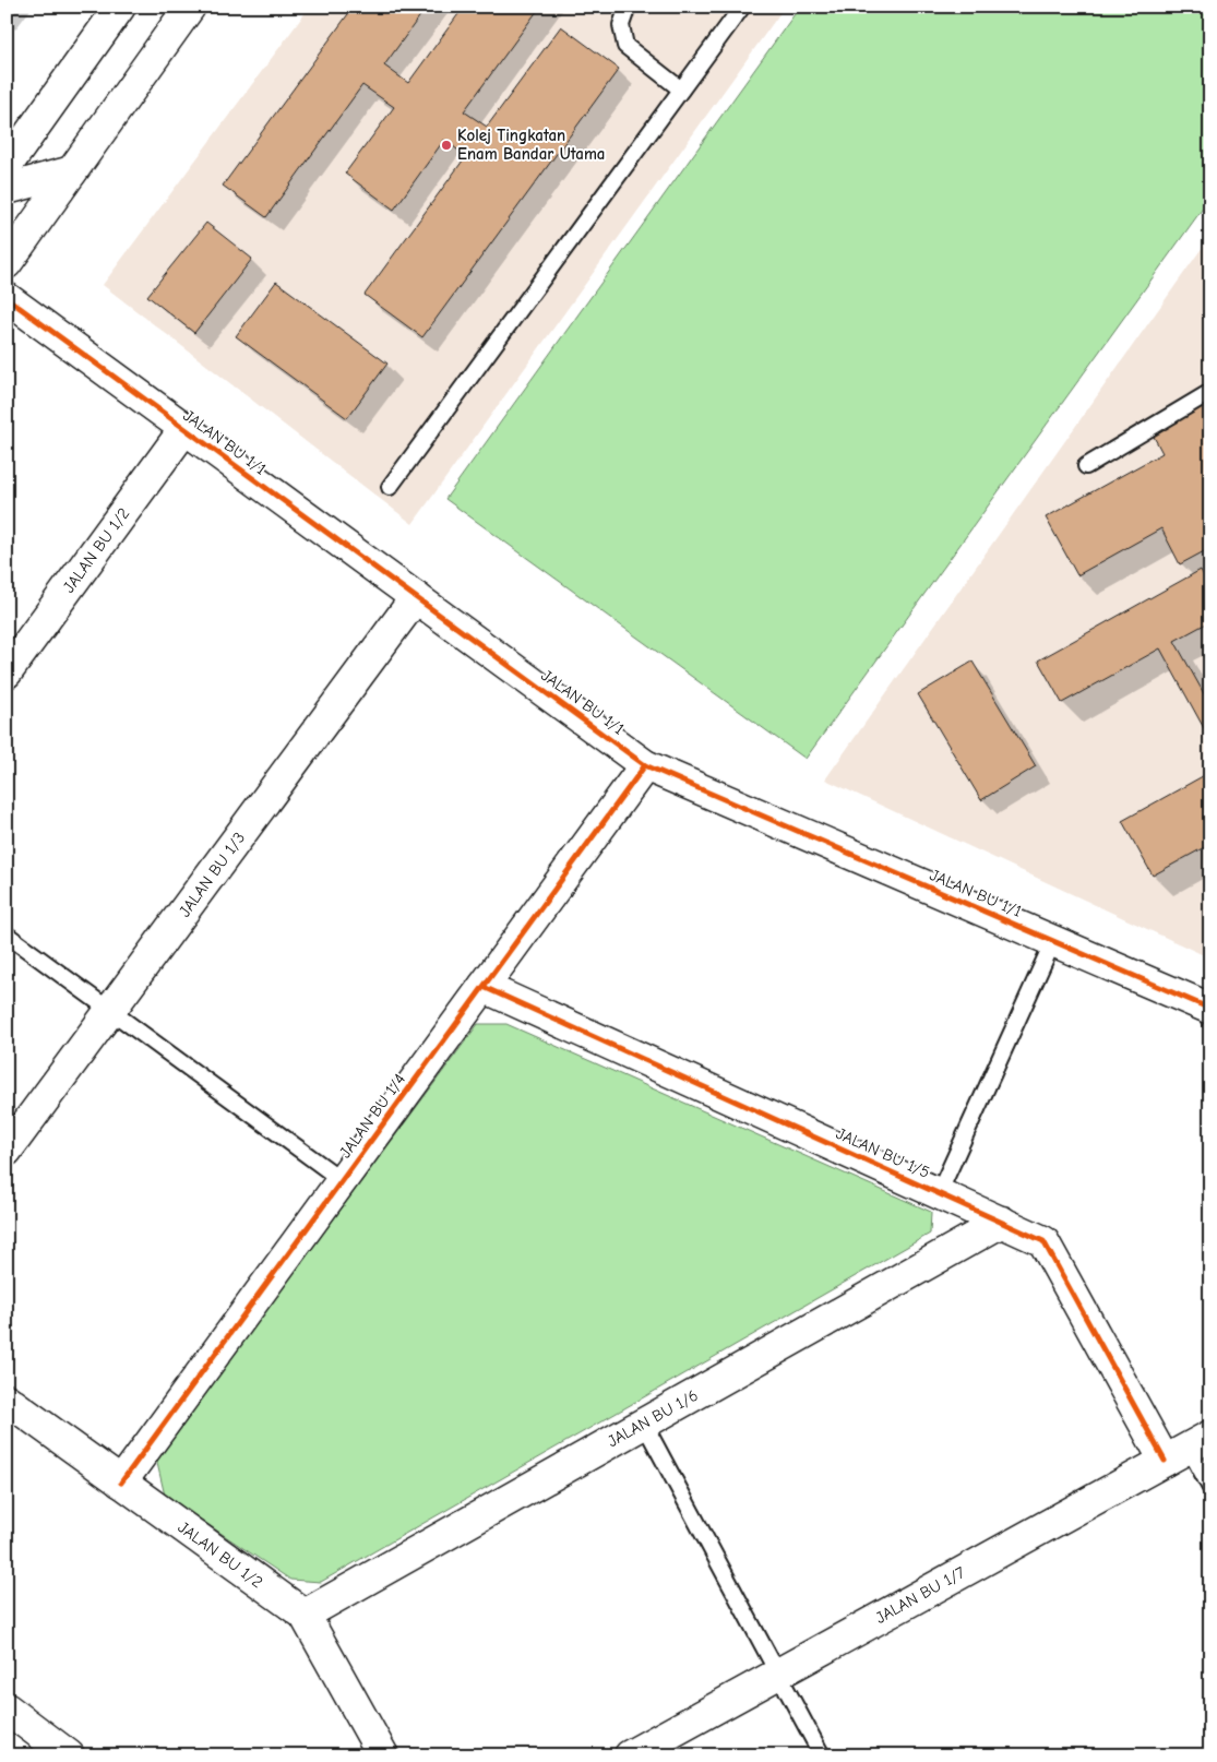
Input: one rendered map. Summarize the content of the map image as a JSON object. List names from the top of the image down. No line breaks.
{"streets":{"street":["JALAN BU 1/1","JALAN BU 1/2","JALAN BU 1/3","JALAN BU 1/4","JALAN BU 1/5","JALAN BU 1/6","JALAN BU 1/7"]},"crossings":[["JALAN BU 1/1","JALAN BU 1/2"],["JALAN BU 1/1","JALAN BU 1/3"],["JALAN BU 1/1","JALAN BU 1/4"],["JALAN BU 1/2","JALAN BU 1/4"],["JALAN BU 1/2","JALAN BU 1/6"],["JALAN BU 1/4","JALAN BU 1/5"],["JALAN BU 1/5","JALAN BU 1/6"],["JALAN BU 1/5","JALAN BU 1/7"]],"places":["Kolej Tingkatan Enam Bandar Utama"]}
